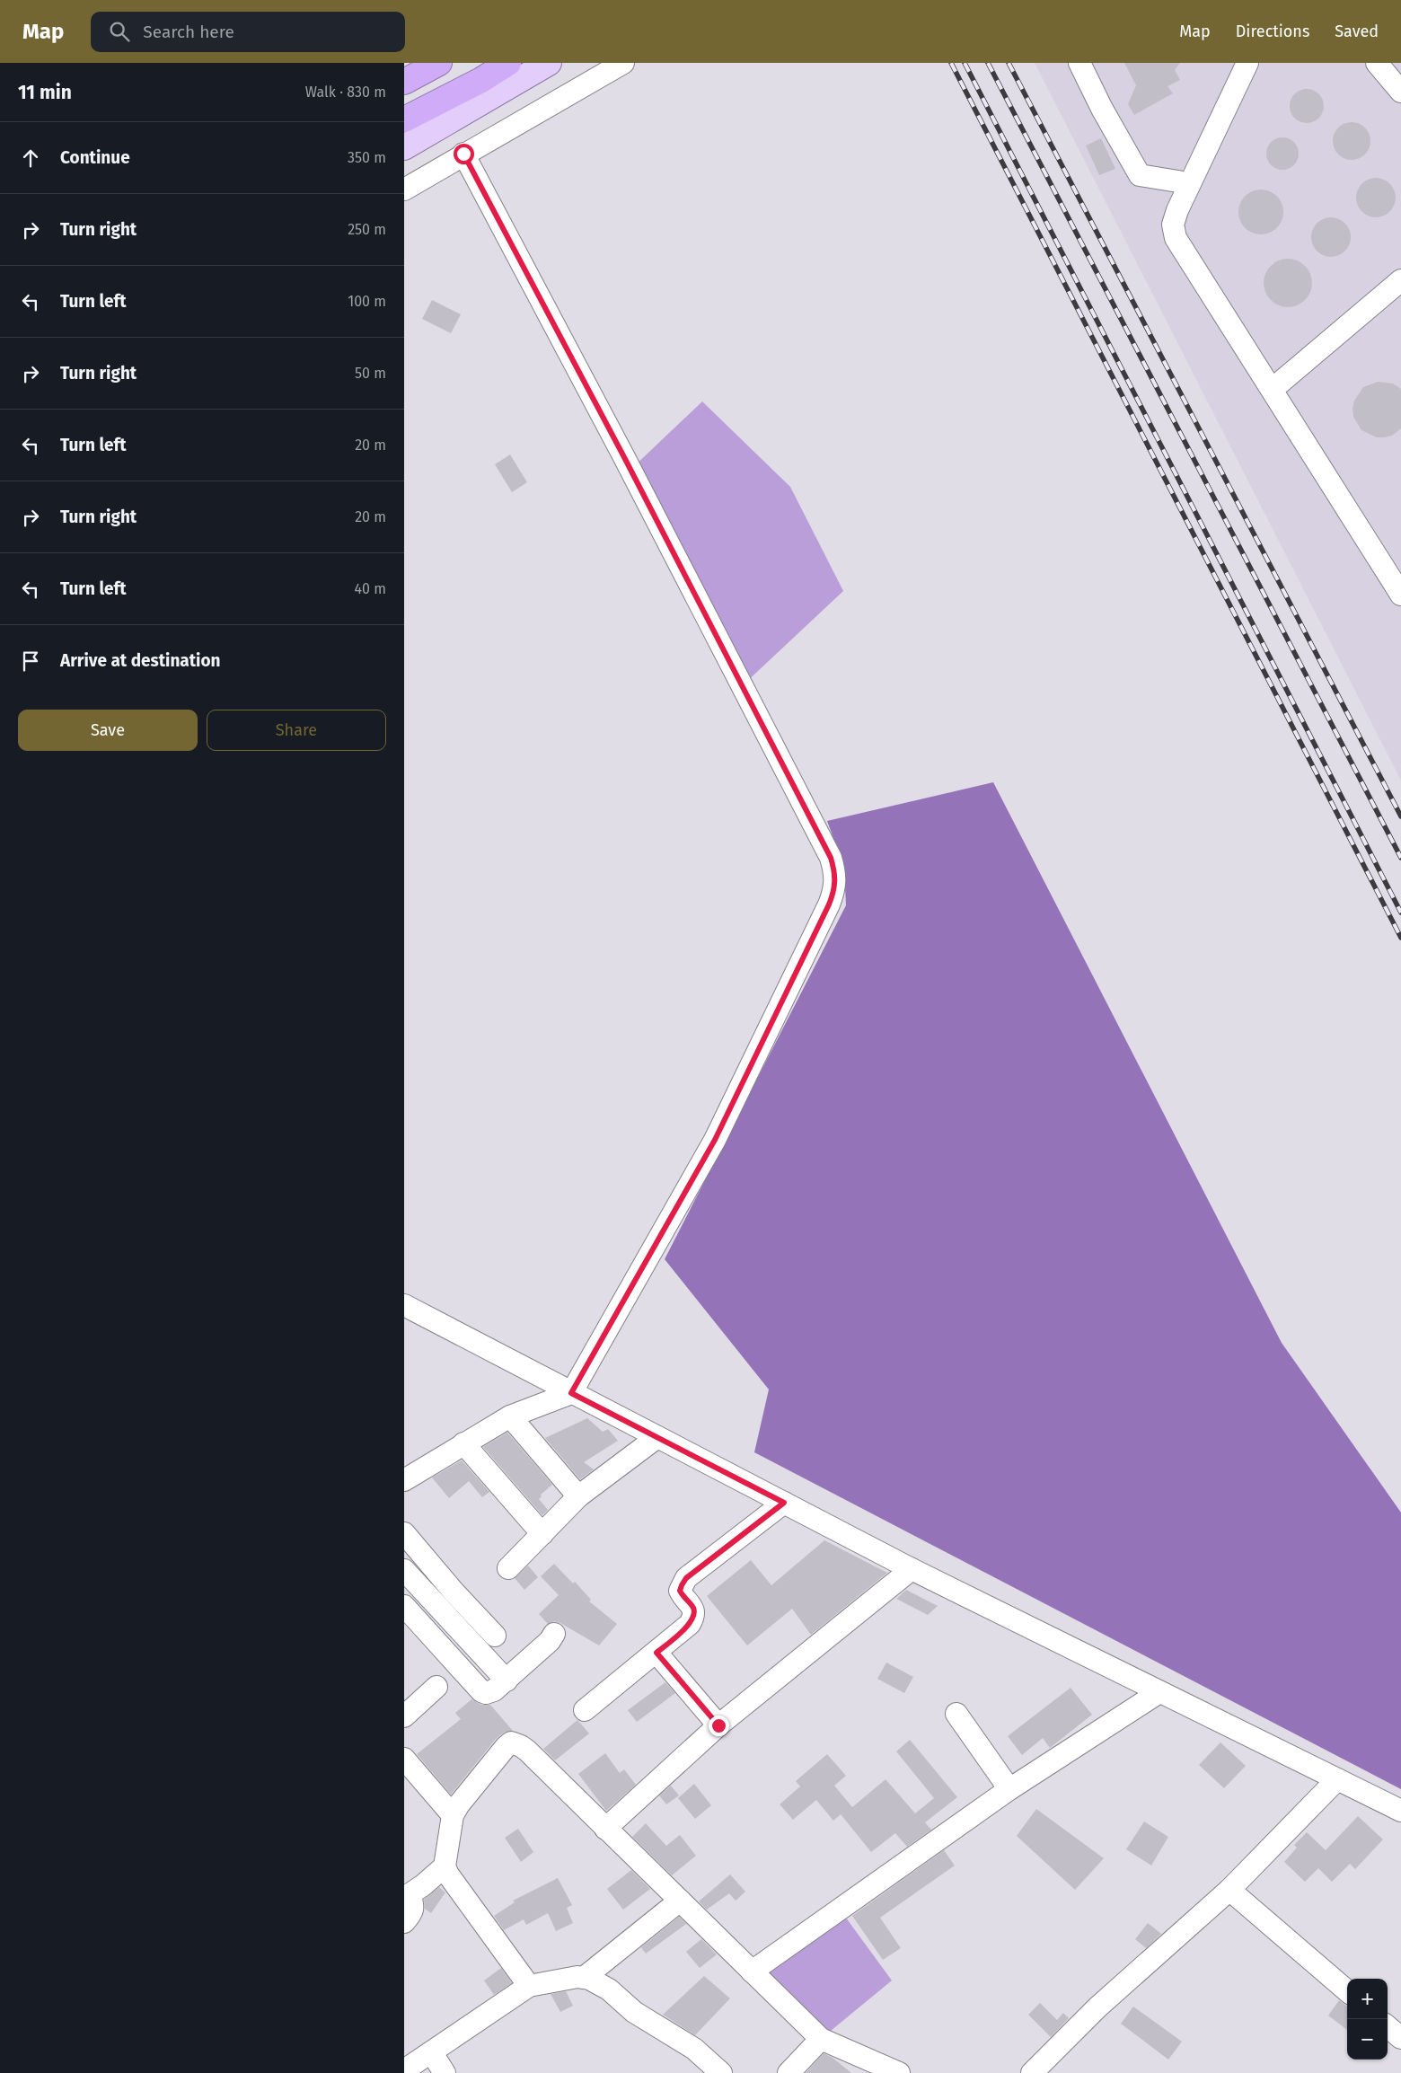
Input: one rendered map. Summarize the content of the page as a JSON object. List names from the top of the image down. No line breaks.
{"page":{"header":"Map","search":"Search here","nav":["Map","Directions","Saved"],"heading":["11 min","Walk · 830 m"],"list":[["Continue","350 m"],["Turn right","250 m"],["Turn left","100 m"],["Turn right","50 m"],["Turn left","20 m"],["Turn right","20 m"],["Turn left","40 m"],"Arrive at destination"],"buttons":["Save","Share"],"map_buttons":["+","−"]}}
